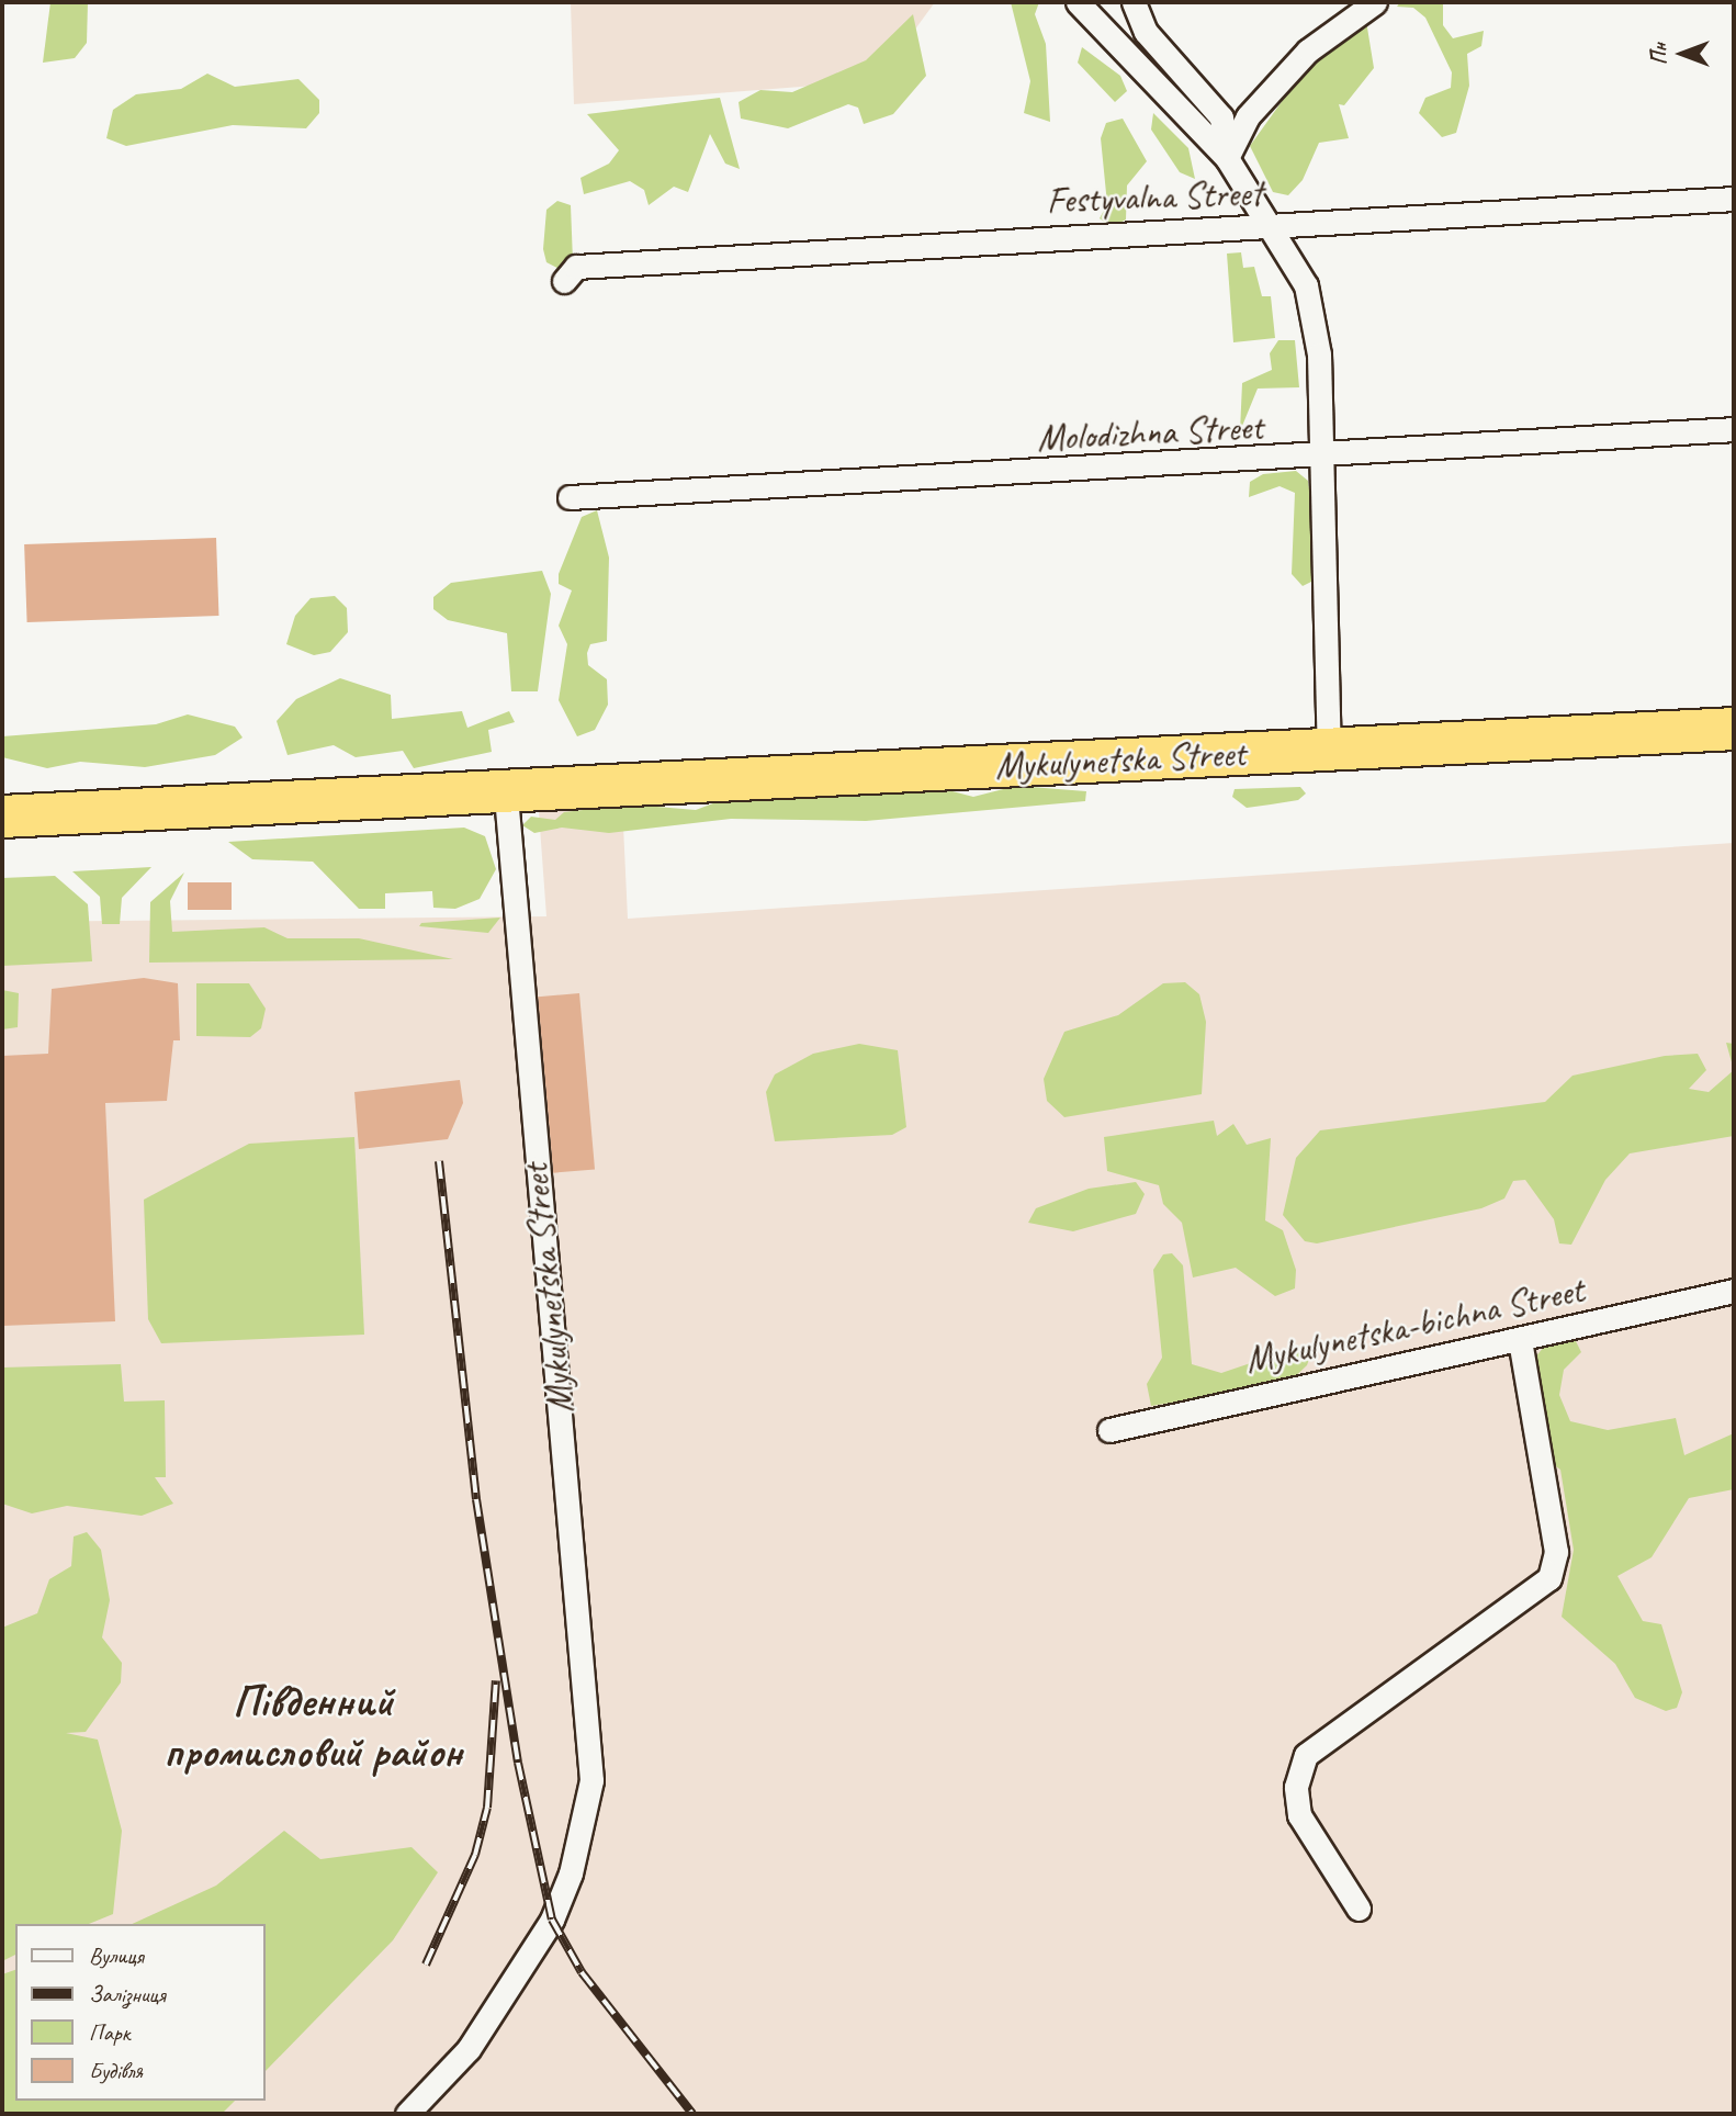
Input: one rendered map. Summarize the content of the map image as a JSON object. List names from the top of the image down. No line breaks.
{"streets":{"highway":["Mykulynetska Street"],"street":["Festyvalna Street","Molodizhna Street","Mykulynetska-bichna Street"]},"districts":["Південний промисловий район"],"legend":["Вулиця","Залізниця","Парк","Будівля"],"north":"left"}
